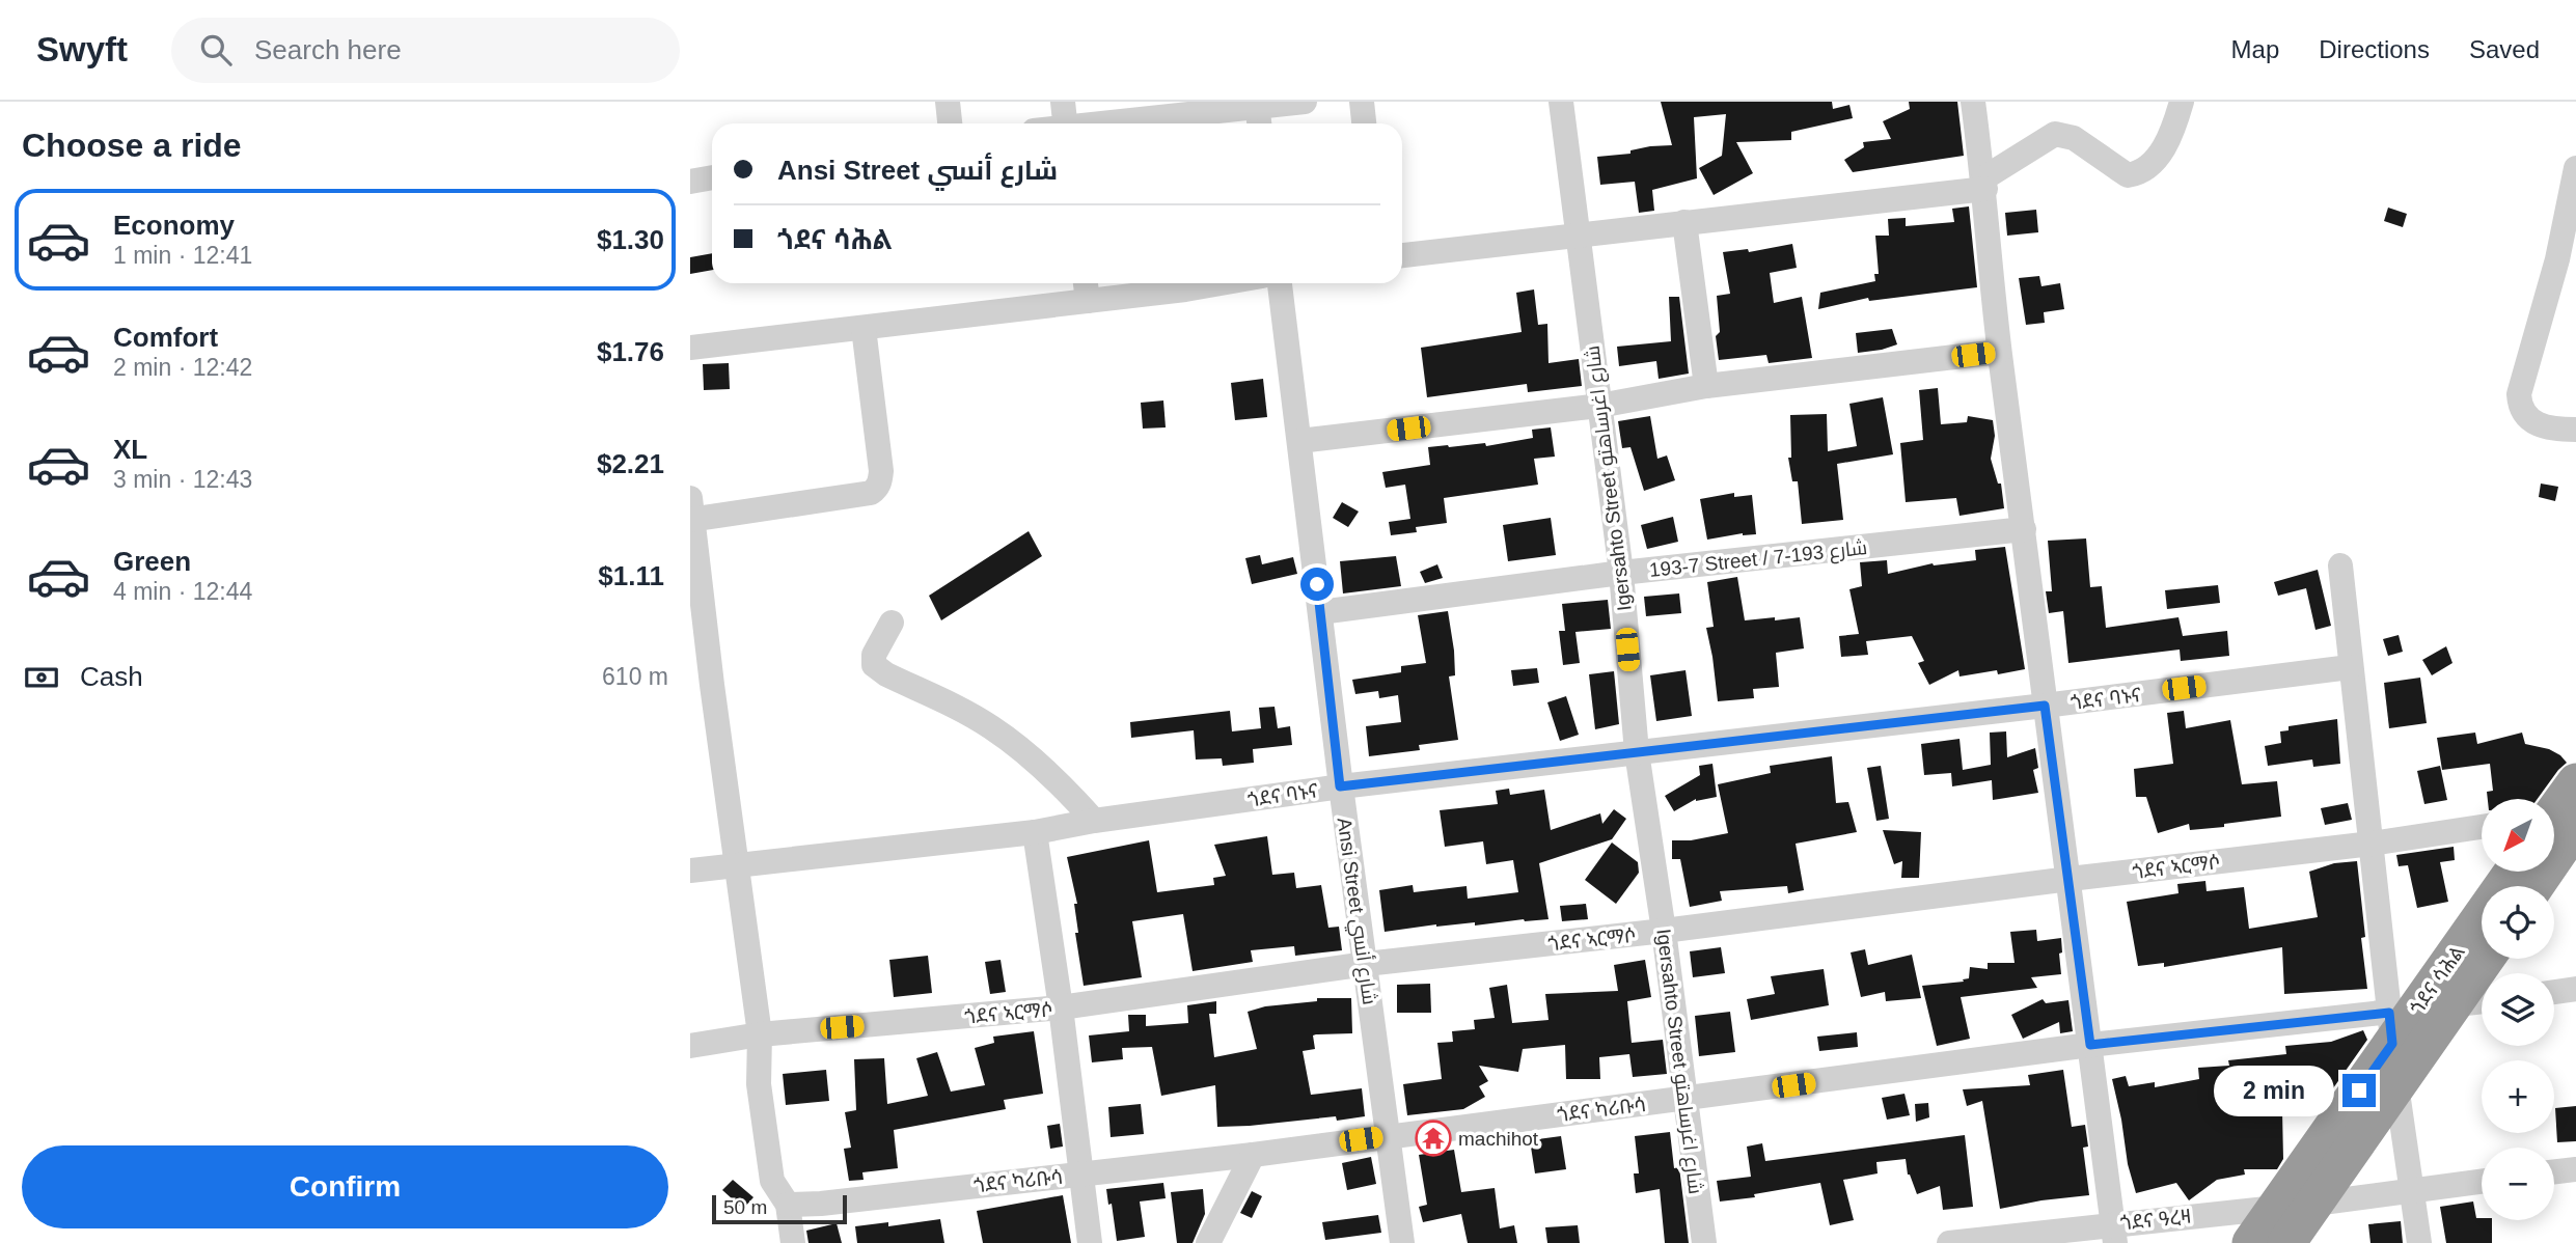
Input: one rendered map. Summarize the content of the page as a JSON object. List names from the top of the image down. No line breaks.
{"streets":{"highway":["ጎደና ሳሕል"],"street":["Igersahto Street شارع اغرساهتو","193-7 Street / شارع 193-7","ጎደና ባኑና","ጎደና ኣርማሶ","Ansi Street شارع أنسي","ጎደና ካሪቡሳ","ጎደና ዓረዛ"]},"crossings":[["Igersahto Street شارع اغرساهتو","193-7 Street / شارع 193-7"],["Igersahto Street شارع اغرساهتو","ጎደና ባኑና"],["Igersahto Street شارع اغرساهتو","ጎደና ኣርማሶ"],["Igersahto Street شارع اغرساهتو","ጎደና ካሪቡሳ"],["193-7 Street / شارع 193-7","Ansi Street شارع أنسي"],["ጎደና ባኑና","Ansi Street شارع أنسي"],["ጎደና ኣርማሶ","Ansi Street شارع أنسي"],["Ansi Street شارع أنسي","ጎደና ካሪቡሳ"],["ጎደና ሳሕል","ጎደና ካሪቡሳ"],["ጎደና ሳሕል","ጎደና ዓረዛ"]],"places":{"temple":["machihot"]},"scale_bar":"50 m","north":"bottom left","page":{"header":"Swyft","search":"Search here","nav":["Map","Directions","Saved"],"heading":"Choose a ride","banner":["Ansi Street شارع أنسي","ጎደና ሳሕል"],"list":[{"name":"Economy","note":"1 min · 12:41","value":"$1.30"},{"name":"Comfort","note":"2 min · 12:42","value":"$1.76"},{"name":"XL","note":"3 min · 12:43","value":"$2.21"},{"name":"Green","note":"4 min · 12:44","value":"$1.11"}],"pay":["Cash","610 m"],"map_buttons":["+","−"],"bubble":"2 min","buttons":"Confirm","scale":"50 m"}}
